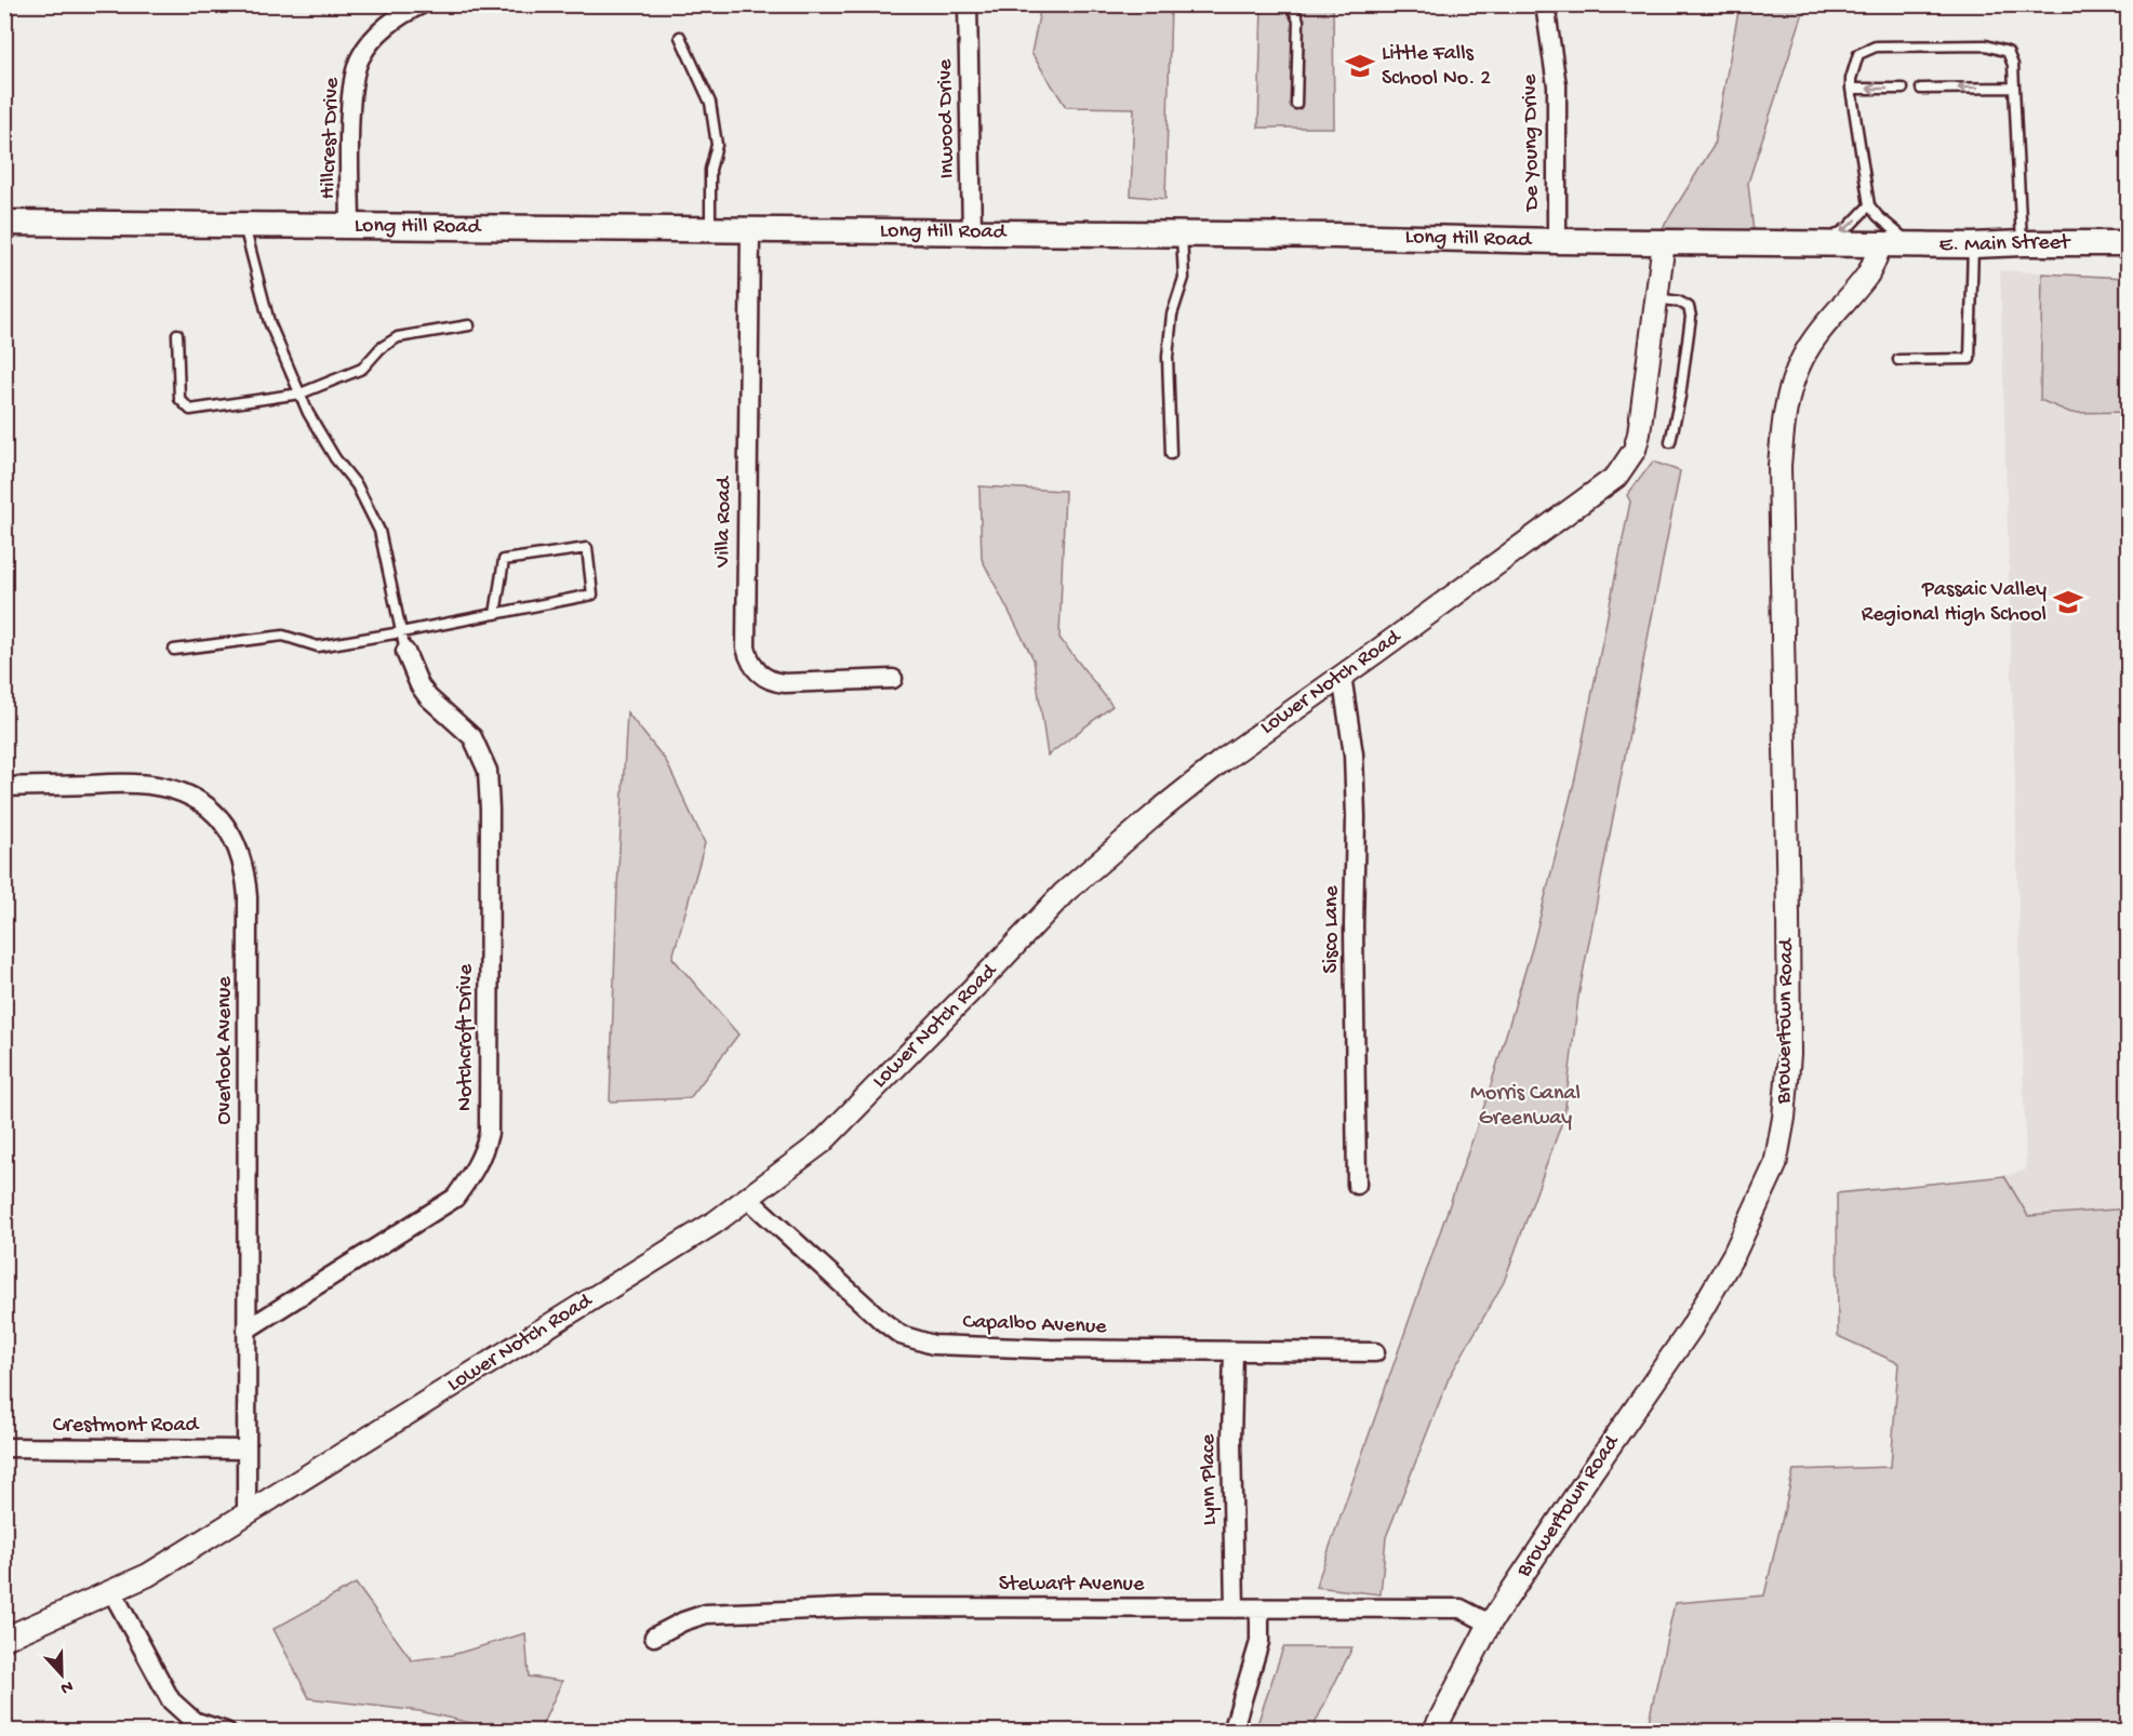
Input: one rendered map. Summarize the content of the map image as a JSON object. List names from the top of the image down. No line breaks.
{"streets":{"main road":["Long Hill Road","E. Main Street"],"street":["Inwood Drive","Hillcrest Drive","De Young Drive","Villa Road","Lower Notch Road","Sisco Lane","Browertown Road","Notchcroft Drive","Overlook Avenue","Capalbo Avenue","Crestmont Road","Lynn Place","Stewart Avenue"]},"crossings":[["Inwood Drive","Long Hill Road"],["Hillcrest Drive","Long Hill Road"],["De Young Drive","Long Hill Road"],["Long Hill Road","E. Main Street"],["Long Hill Road","Villa Road"],["Long Hill Road","Lower Notch Road"],["Long Hill Road","Browertown Road"],["E. Main Street","Browertown Road"],["Lower Notch Road","Sisco Lane"],["Lower Notch Road","Overlook Avenue"],["Lower Notch Road","Capalbo Avenue"],["Browertown Road","Stewart Avenue"],["Notchcroft Drive","Overlook Avenue"],["Overlook Avenue","Crestmont Road"],["Capalbo Avenue","Lynn Place"],["Lynn Place","Stewart Avenue"]],"parks":["Morris Canal Greenway"],"places":{"school or university":["Little Falls School No. 2","Passaic Valley Regional High School"]},"north":"bottom"}
